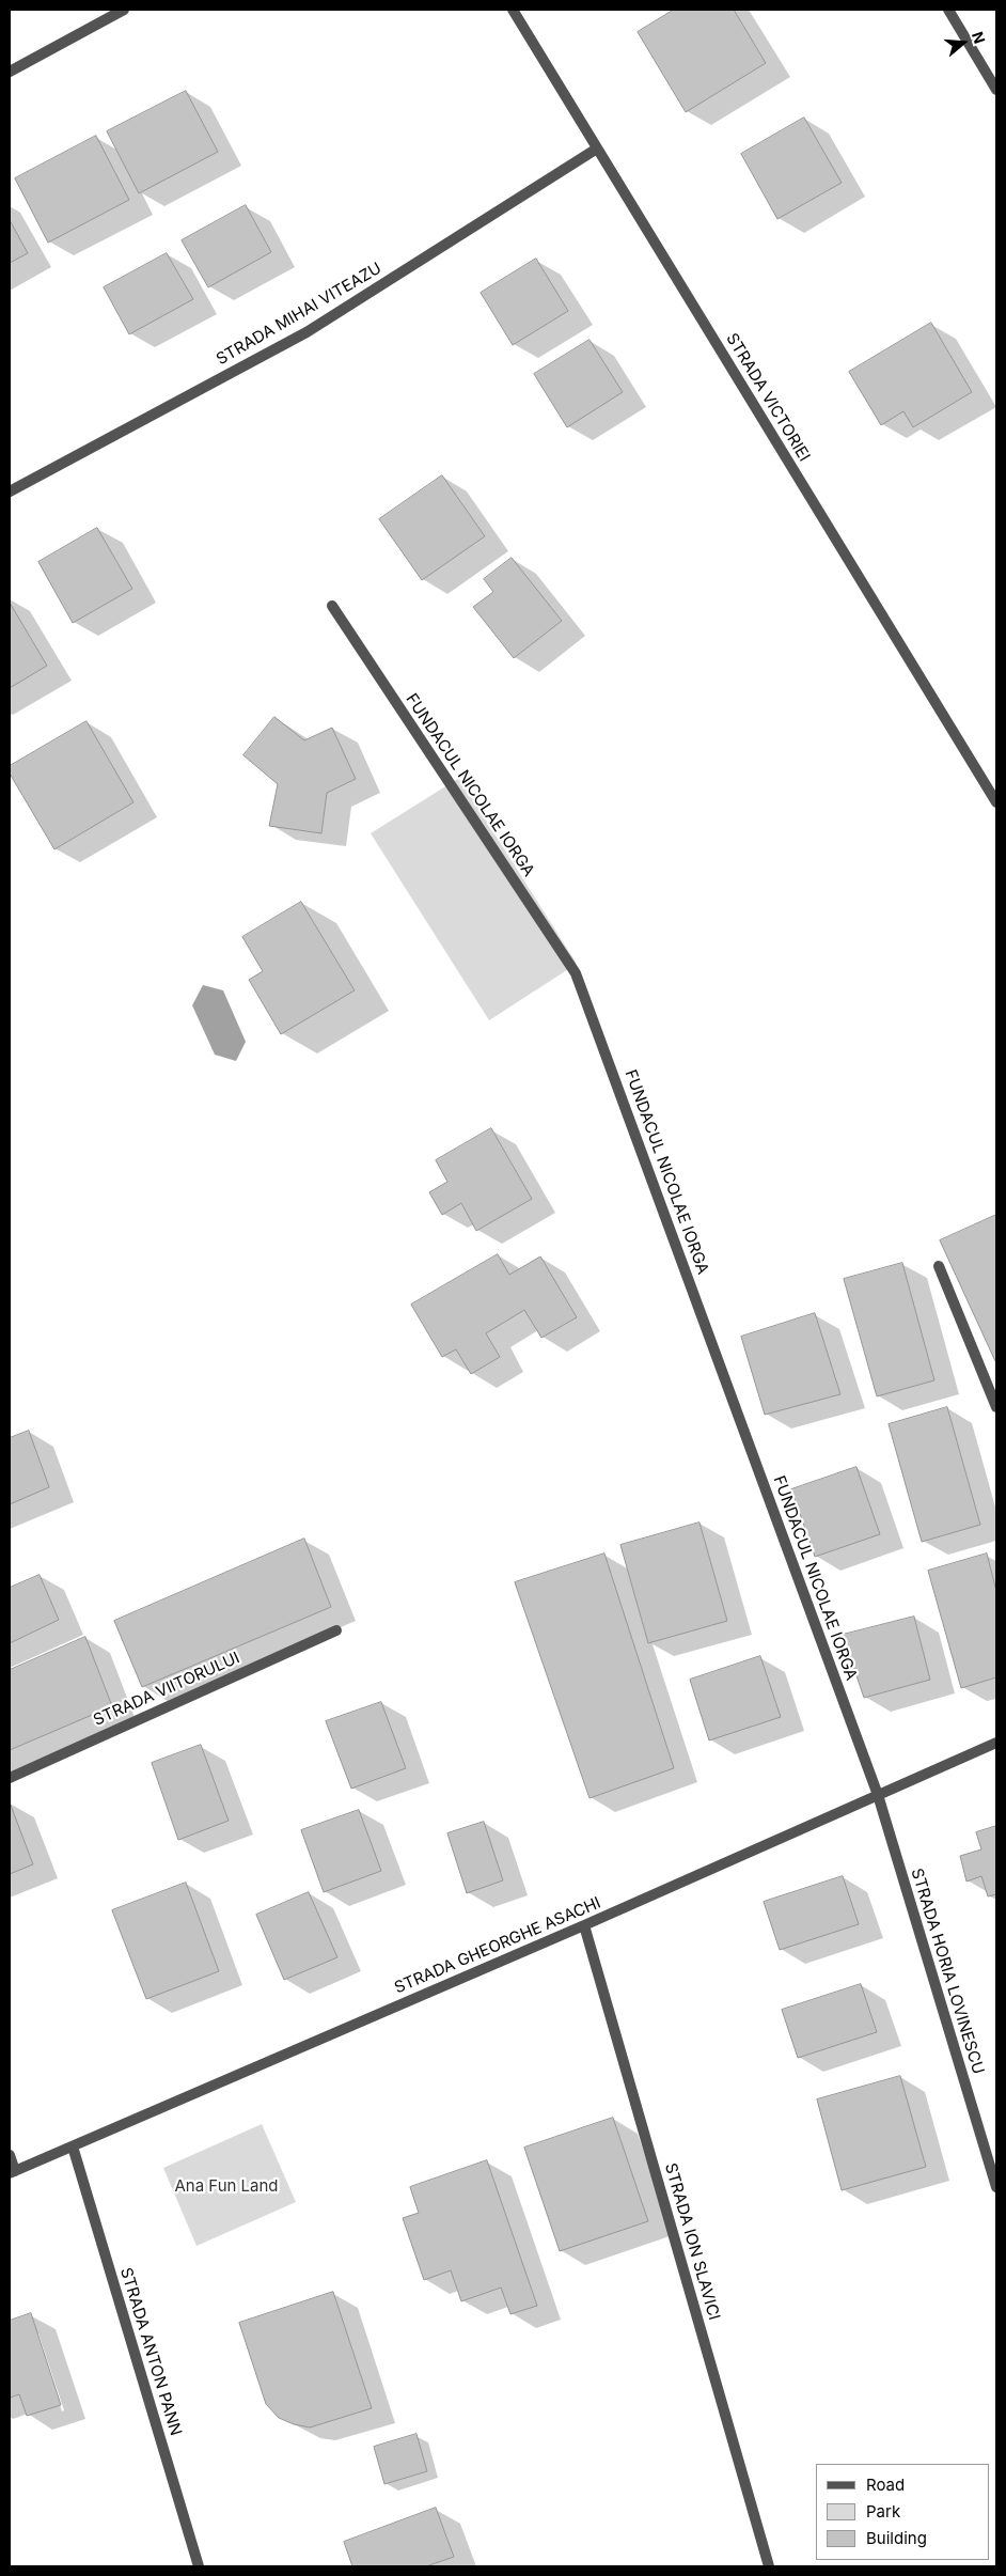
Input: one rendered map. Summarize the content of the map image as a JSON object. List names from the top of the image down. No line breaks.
{"streets":{"street":["STRADA MIHAI VITEAZU","STRADA VICTORIEI","FUNDACUL NICOLAE IORGA","STRADA VIITORULUI","STRADA GHEORGHE ASACHI","STRADA HORIA LOVINESCU","STRADA ION SLAVICI","STRADA ANTON PANN"]},"crossings":[["STRADA MIHAI VITEAZU","STRADA VICTORIEI"],["FUNDACUL NICOLAE IORGA","STRADA GHEORGHE ASACHI"],["FUNDACUL NICOLAE IORGA","STRADA HORIA LOVINESCU"],["STRADA GHEORGHE ASACHI","STRADA HORIA LOVINESCU"],["STRADA GHEORGHE ASACHI","STRADA ION SLAVICI"],["STRADA GHEORGHE ASACHI","STRADA ANTON PANN"]],"parks":["Ana Fun Land"],"legend":["Road","Park","Building"],"north":"right"}
